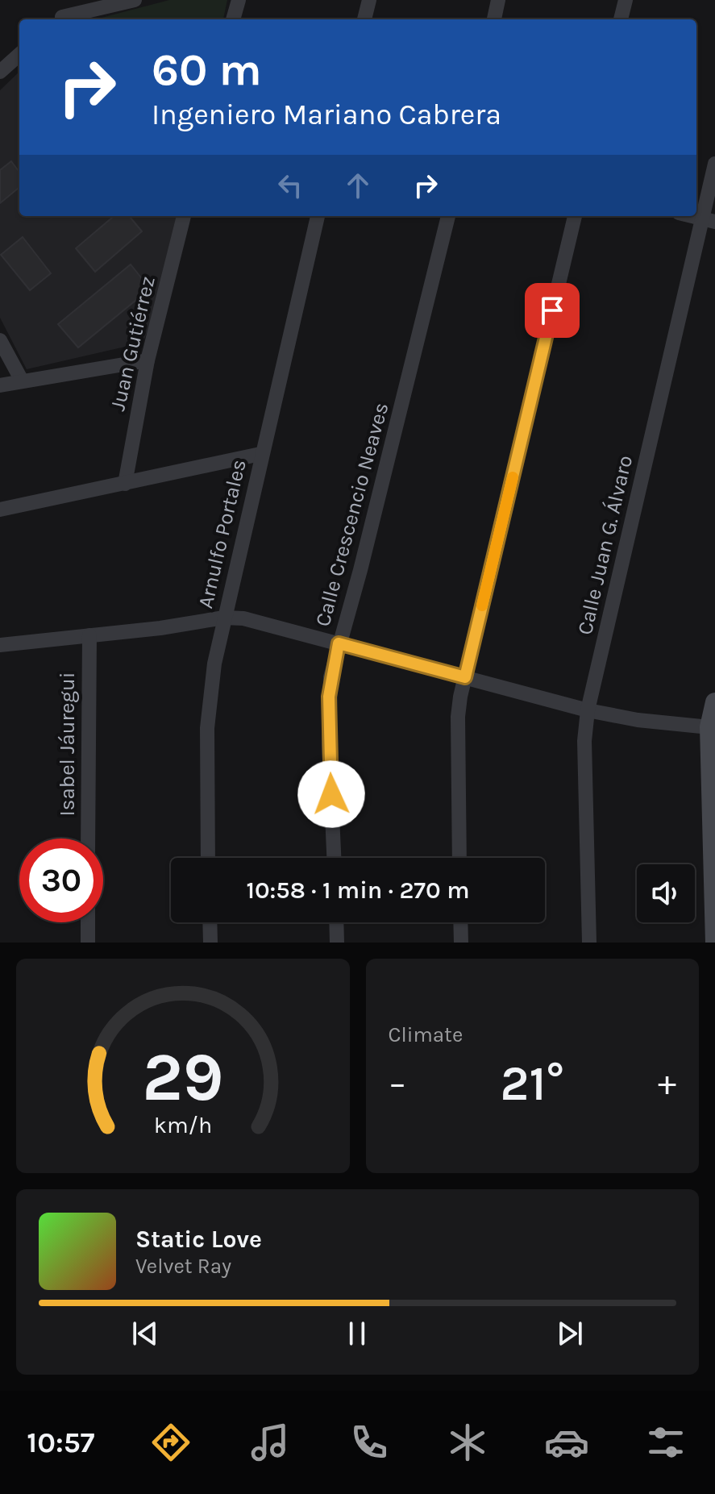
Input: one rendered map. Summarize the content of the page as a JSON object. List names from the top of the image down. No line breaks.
{"streets":{"street":["Juan Gutiérrez","Calle Crescencio Neaves","Arnulfo Portales","Calle Juan G. Álvaro","Isabel Jáuregui"]},"page":{"turn":["60 m","Ingeniero Mariano Cabrera"],"limit":"30","trip":"10:58 · 1 min · 270 m","tile":"Climate","heat":["−","21°","+"],"song":["Static Love","Velvet Ray"],"tabs":"10:57","gauge":["29","km/h"]}}
